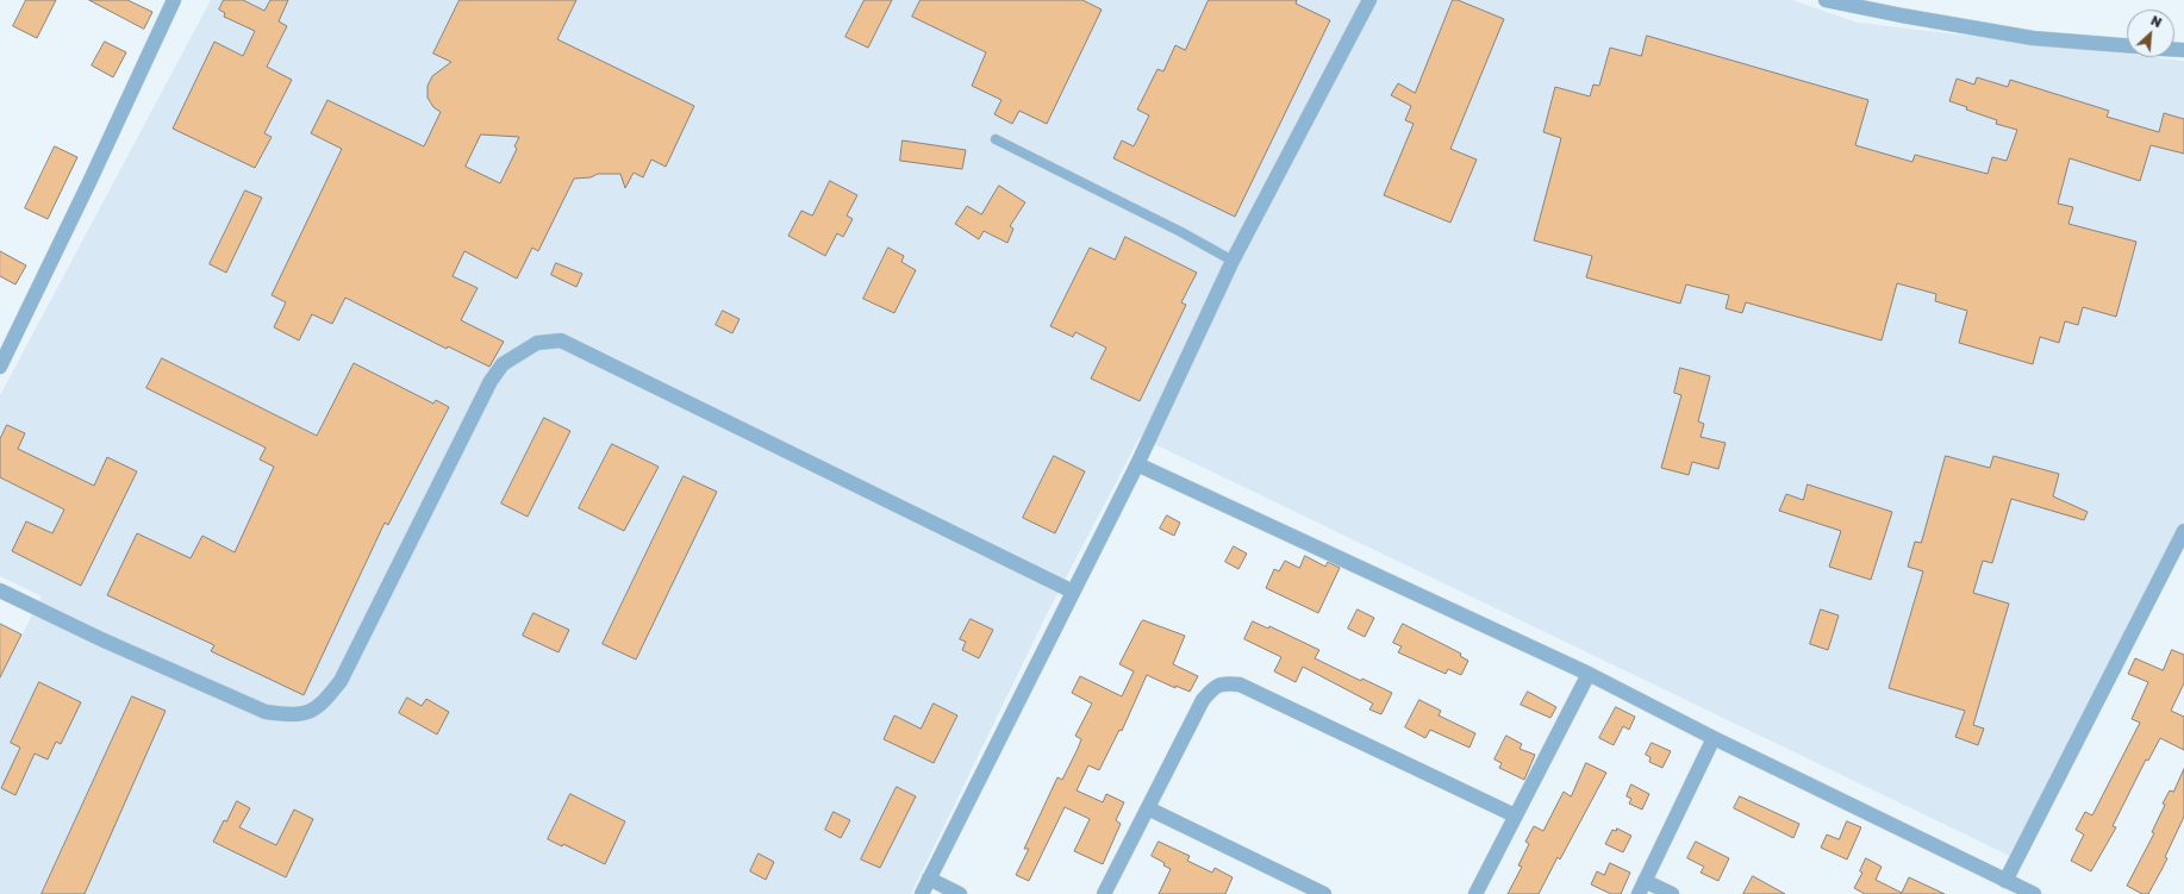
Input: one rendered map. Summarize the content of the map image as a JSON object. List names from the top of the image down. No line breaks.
{"north":"top right"}
